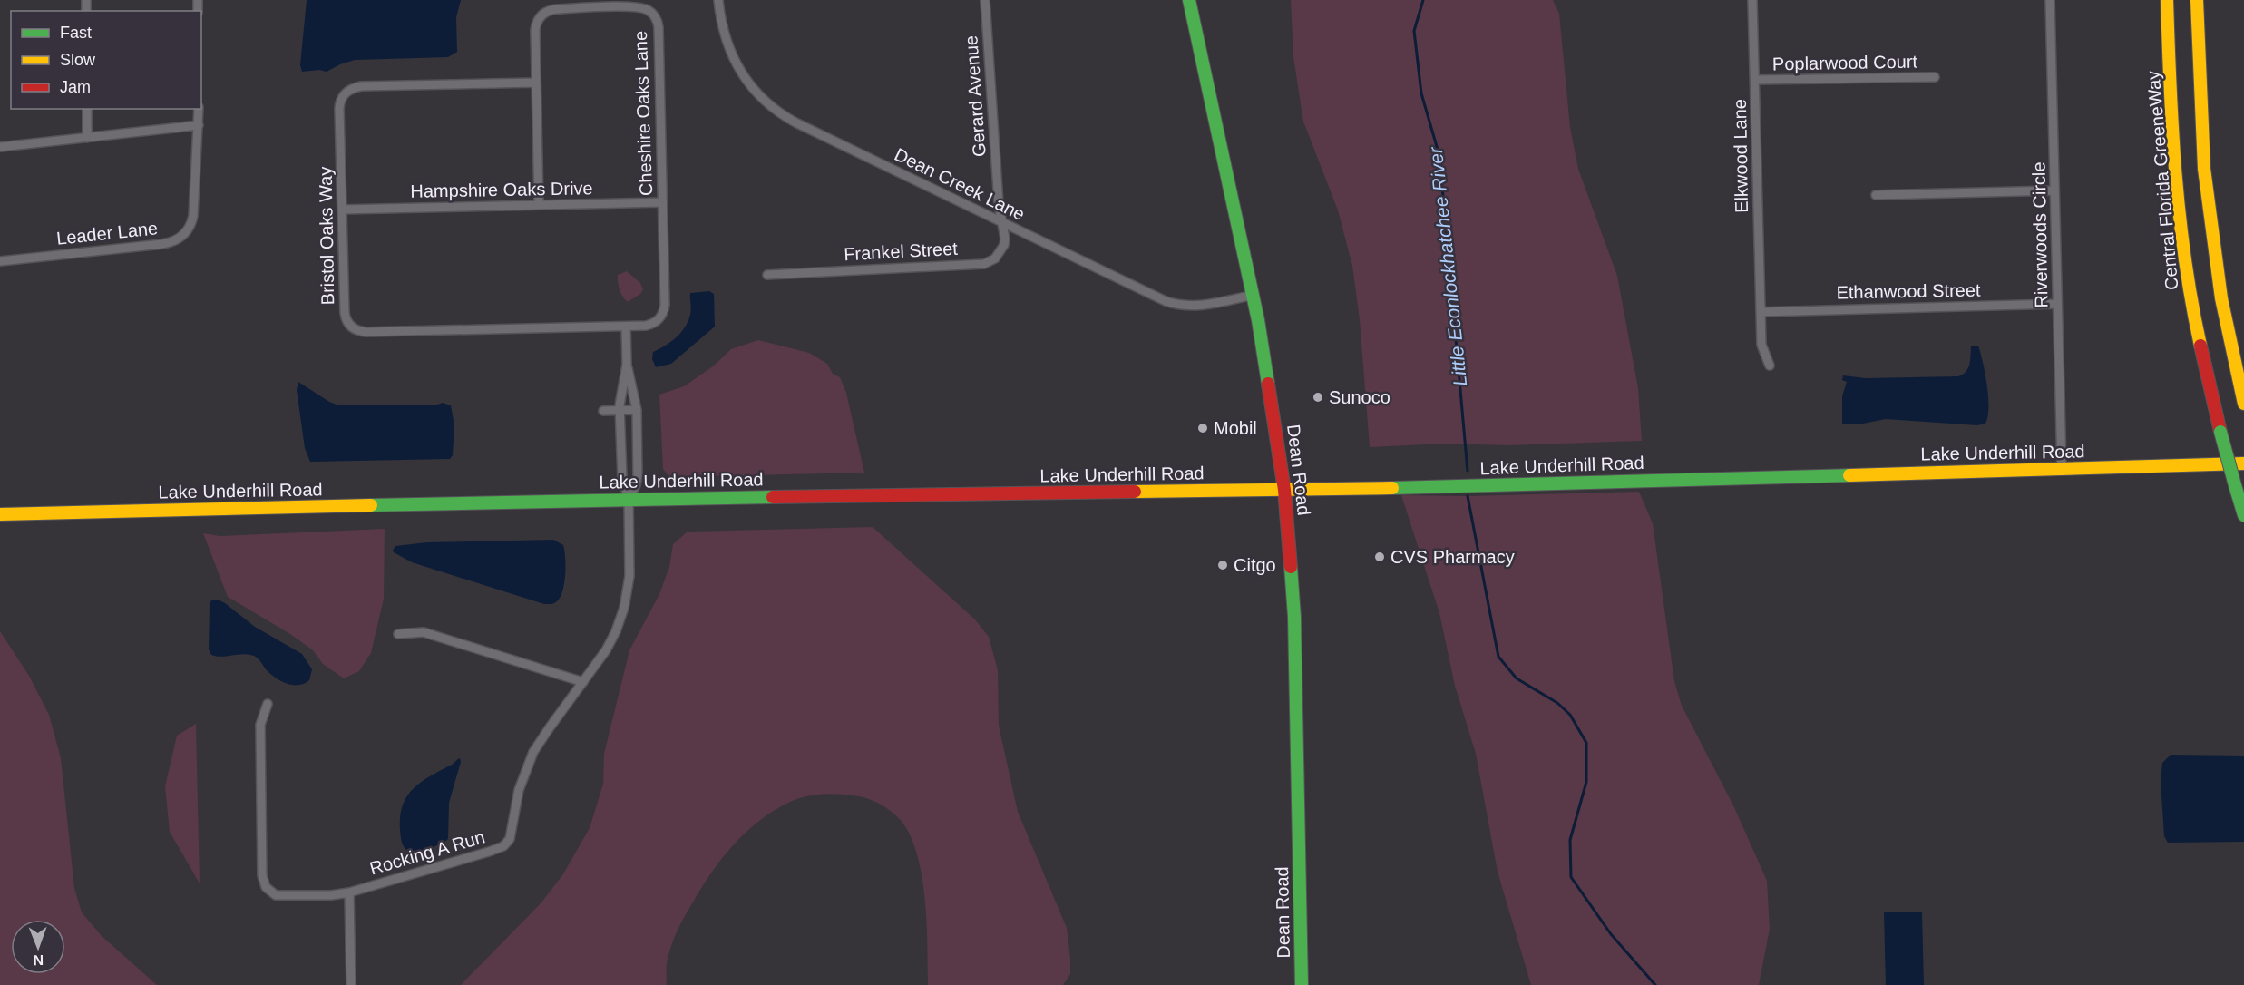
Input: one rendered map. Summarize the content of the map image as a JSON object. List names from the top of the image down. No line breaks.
{"streets":{"main road":["Central Florida GreeneWay","Lake Underhill Road","Dean Road"],"street":["Poplarwood Court","Gerard Avenue","Cheshire Oaks Lane","Elkwood Lane","Dean Creek Lane","Hampshire Oaks Drive","Leader Lane","Riverwoods Circle","Bristol Oaks Way","Frankel Street","Ethanwood Street","Rocking A Run"]},"crossings":[["Poplarwood Court","Elkwood Lane"],["Gerard Avenue","Dean Creek Lane"],["Gerard Avenue","Frankel Street"],["Cheshire Oaks Lane","Hampshire Oaks Drive"],["Cheshire Oaks Lane","Bristol Oaks Way"],["Cheshire Oaks Lane","Rocking A Run"],["Elkwood Lane","Ethanwood Street"],["Dean Creek Lane","Frankel Street"],["Dean Creek Lane","Dean Road"],["Hampshire Oaks Drive","Bristol Oaks Way"],["Riverwoods Circle","Ethanwood Street"],["Riverwoods Circle","Lake Underhill Road"],["Bristol Oaks Way","Rocking A Run"],["Lake Underhill Road","Dean Road"],["Lake Underhill Road","Rocking A Run"]],"water":["Little Econlockhatchee River"],"places":["Sunoco","Mobil","CVS Pharmacy","Citgo"],"legend":["Fast","Slow","Jam"],"north":"bottom"}
